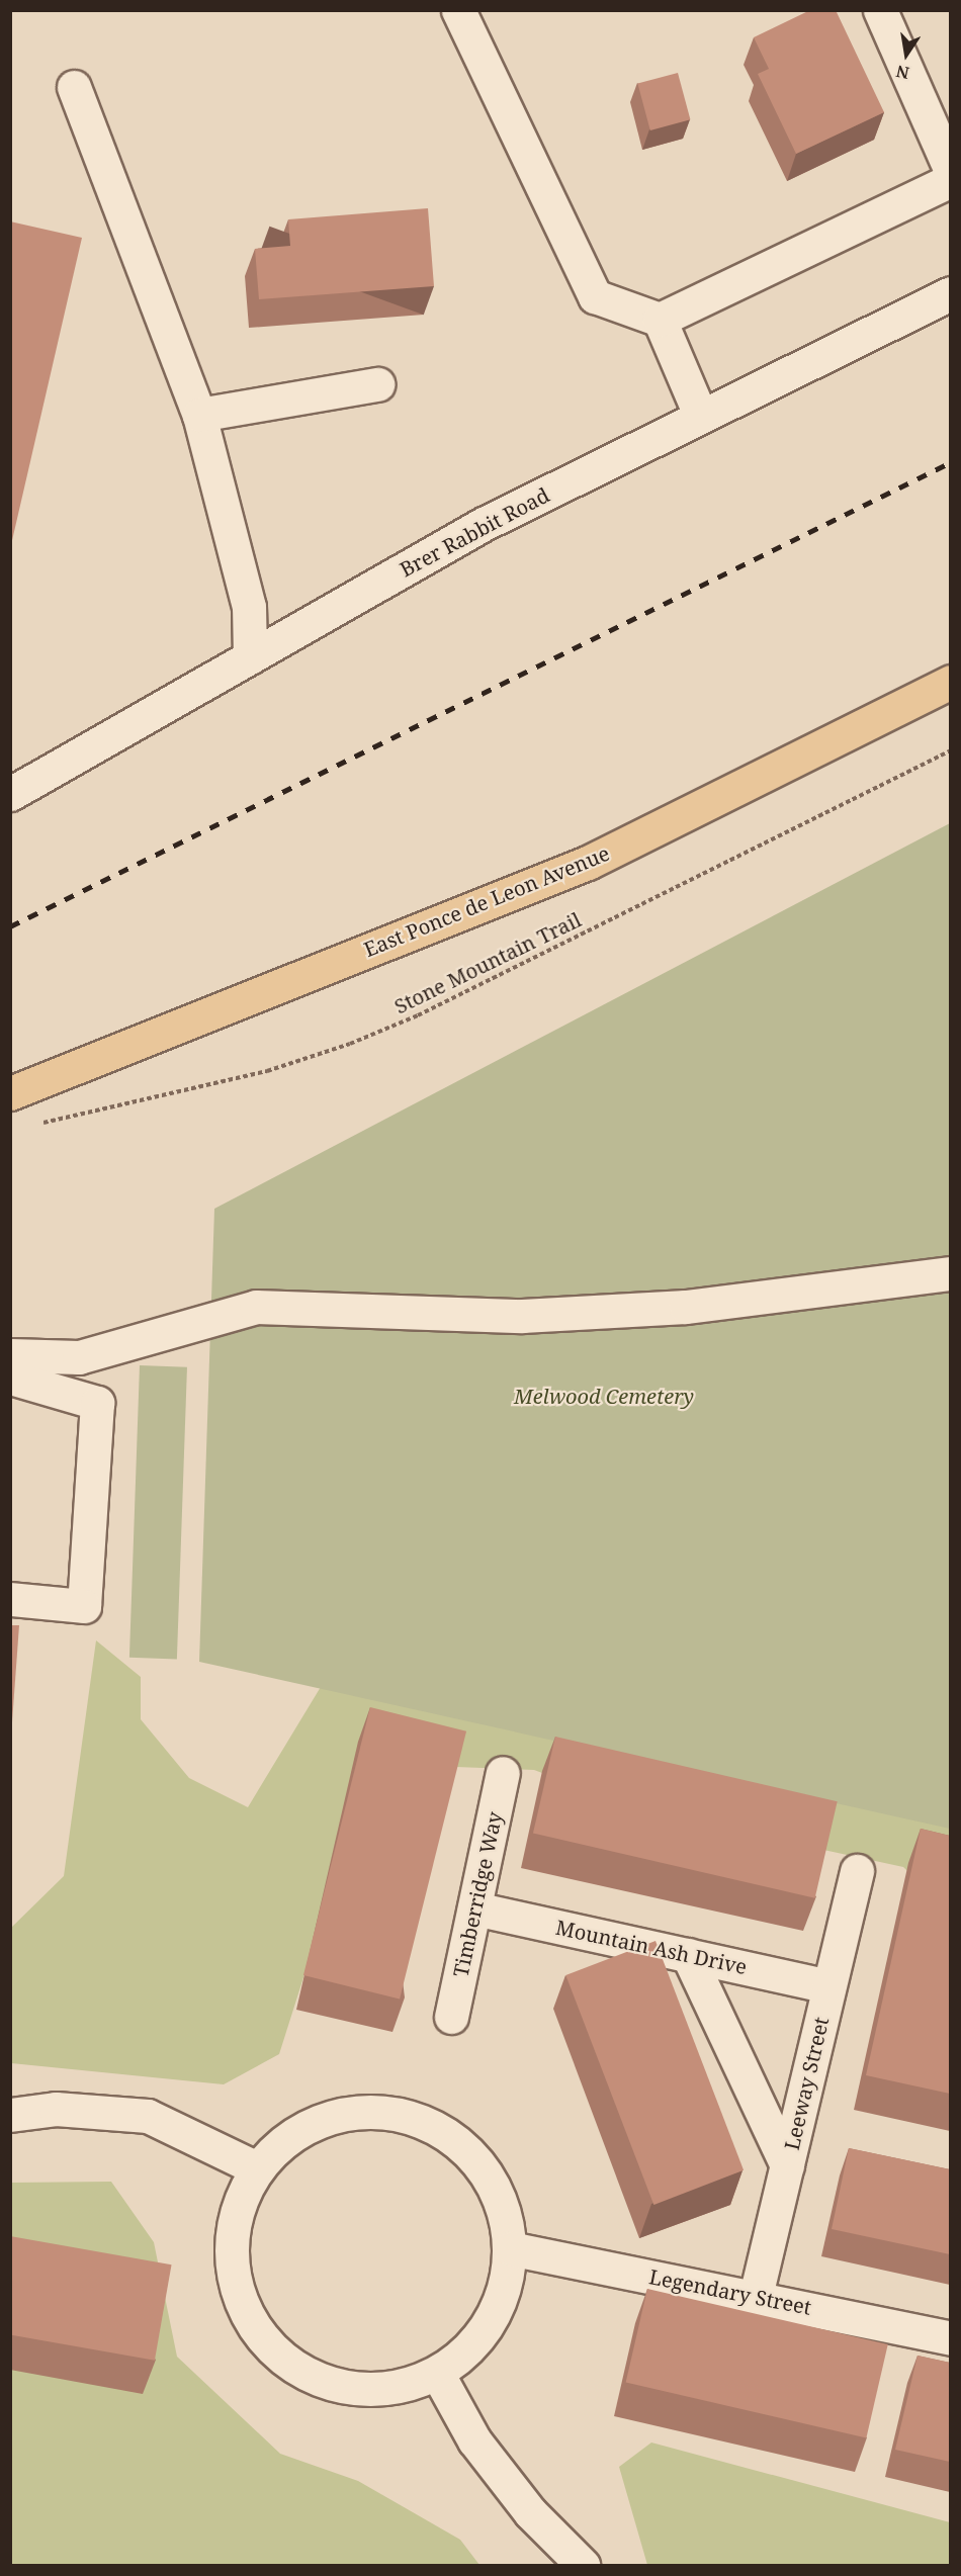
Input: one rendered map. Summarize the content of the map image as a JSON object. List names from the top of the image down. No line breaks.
{"streets":{"main road":["East Ponce de Leon Avenue"],"street":["Brer Rabbit Road","Timberridge Way","Mountain Ash Drive","Leeway Street","Legendary Street"],"path":["Stone Mountain Trail"]},"crossings":[["Timberridge Way","Mountain Ash Drive"],["Mountain Ash Drive","Leeway Street"],["Leeway Street","Legendary Street"]],"parks":["Melwood Cemetery"],"north":"bottom"}
